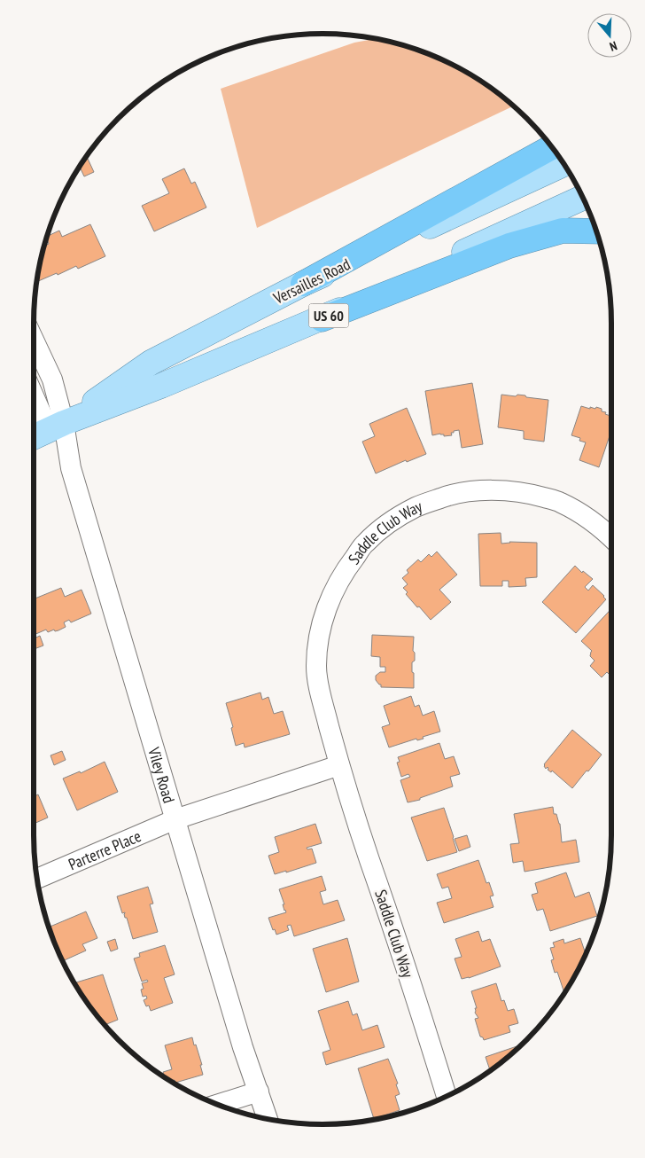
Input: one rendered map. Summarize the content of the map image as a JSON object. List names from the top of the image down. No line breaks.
{"streets":{"main road":["Versailles Road","US 60"],"street":["Saddle Club Way","Viley Road","Parterre Place"]},"crossings":[["Versailles Road","Viley Road"],["Viley Road","Parterre Place"]],"north":"bottom"}
